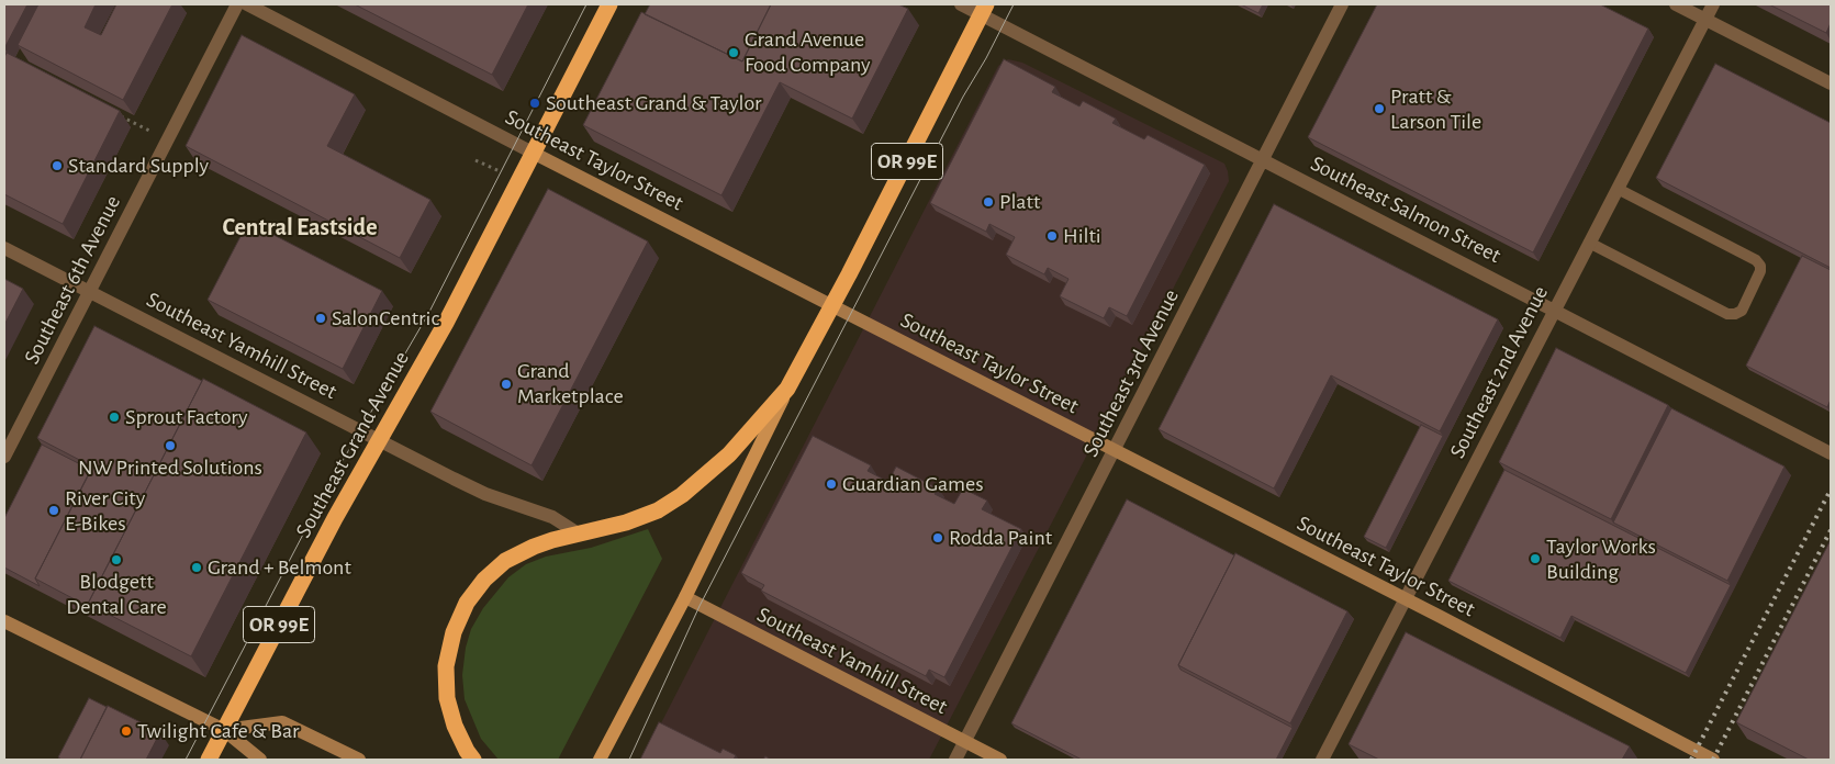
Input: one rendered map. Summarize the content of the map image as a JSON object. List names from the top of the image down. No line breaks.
{"streets":{"highway":["OR 99E","Southeast Grand Avenue"],"street":["Southeast Taylor Street","Southeast Salmon Street","Southeast 6th Avenue","Southeast Yamhill Street","Southeast 2nd Avenue","Southeast 3rd Avenue"]},"crossings":[["Southeast Taylor Street","OR 99E"],["Southeast Taylor Street","Southeast 2nd Avenue"],["Southeast Taylor Street","Southeast 3rd Avenue"],["Southeast Taylor Street","Southeast Grand Avenue"],["OR 99E","Southeast Salmon Street"],["OR 99E","Southeast Yamhill Street"],["Southeast Salmon Street","Southeast 2nd Avenue"],["Southeast Salmon Street","Southeast 3rd Avenue"],["Southeast 6th Avenue","Southeast Yamhill Street"],["Southeast Yamhill Street","Southeast 3rd Avenue"],["Southeast Yamhill Street","Southeast Grand Avenue"]],"districts":["Central Eastside"],"places":["Grand Avenue Food Company","Southeast Grand & Taylor","Pratt & Larson Tile","Standard Supply","Platt","Hilti","SalonCentric","Grand Marketplace","Sprout Factory","NW Printed Solutions","Guardian Games","River City E-Bikes","Rodda Paint","Taylor Works Building","Blodgett Dental Care","Grand + Belmont","Twilight Cafe & Bar"]}
